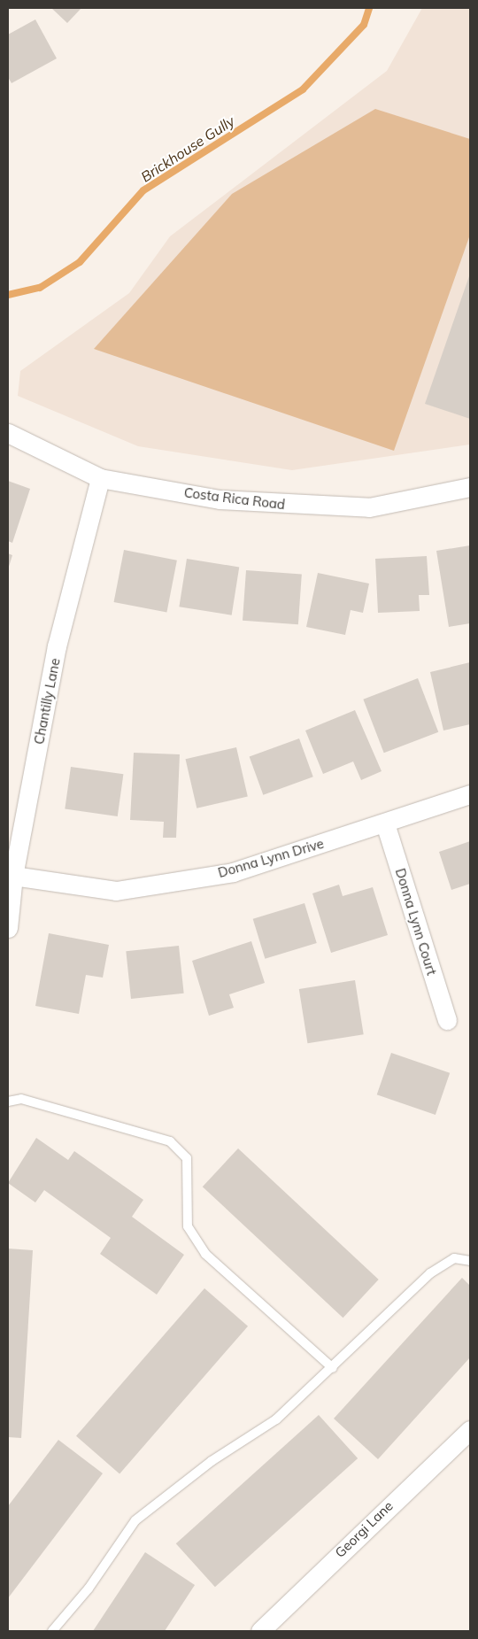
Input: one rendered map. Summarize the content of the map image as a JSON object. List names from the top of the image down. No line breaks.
{"streets":{"street":["Costa Rica Road","Chantilly Lane","Donna Lynn Drive","Donna Lynn Court","Georgi Lane"]},"crossings":[["Costa Rica Road","Chantilly Lane"],["Chantilly Lane","Donna Lynn Drive"],["Donna Lynn Drive","Donna Lynn Court"]],"water":["Brickhouse Gully"]}
